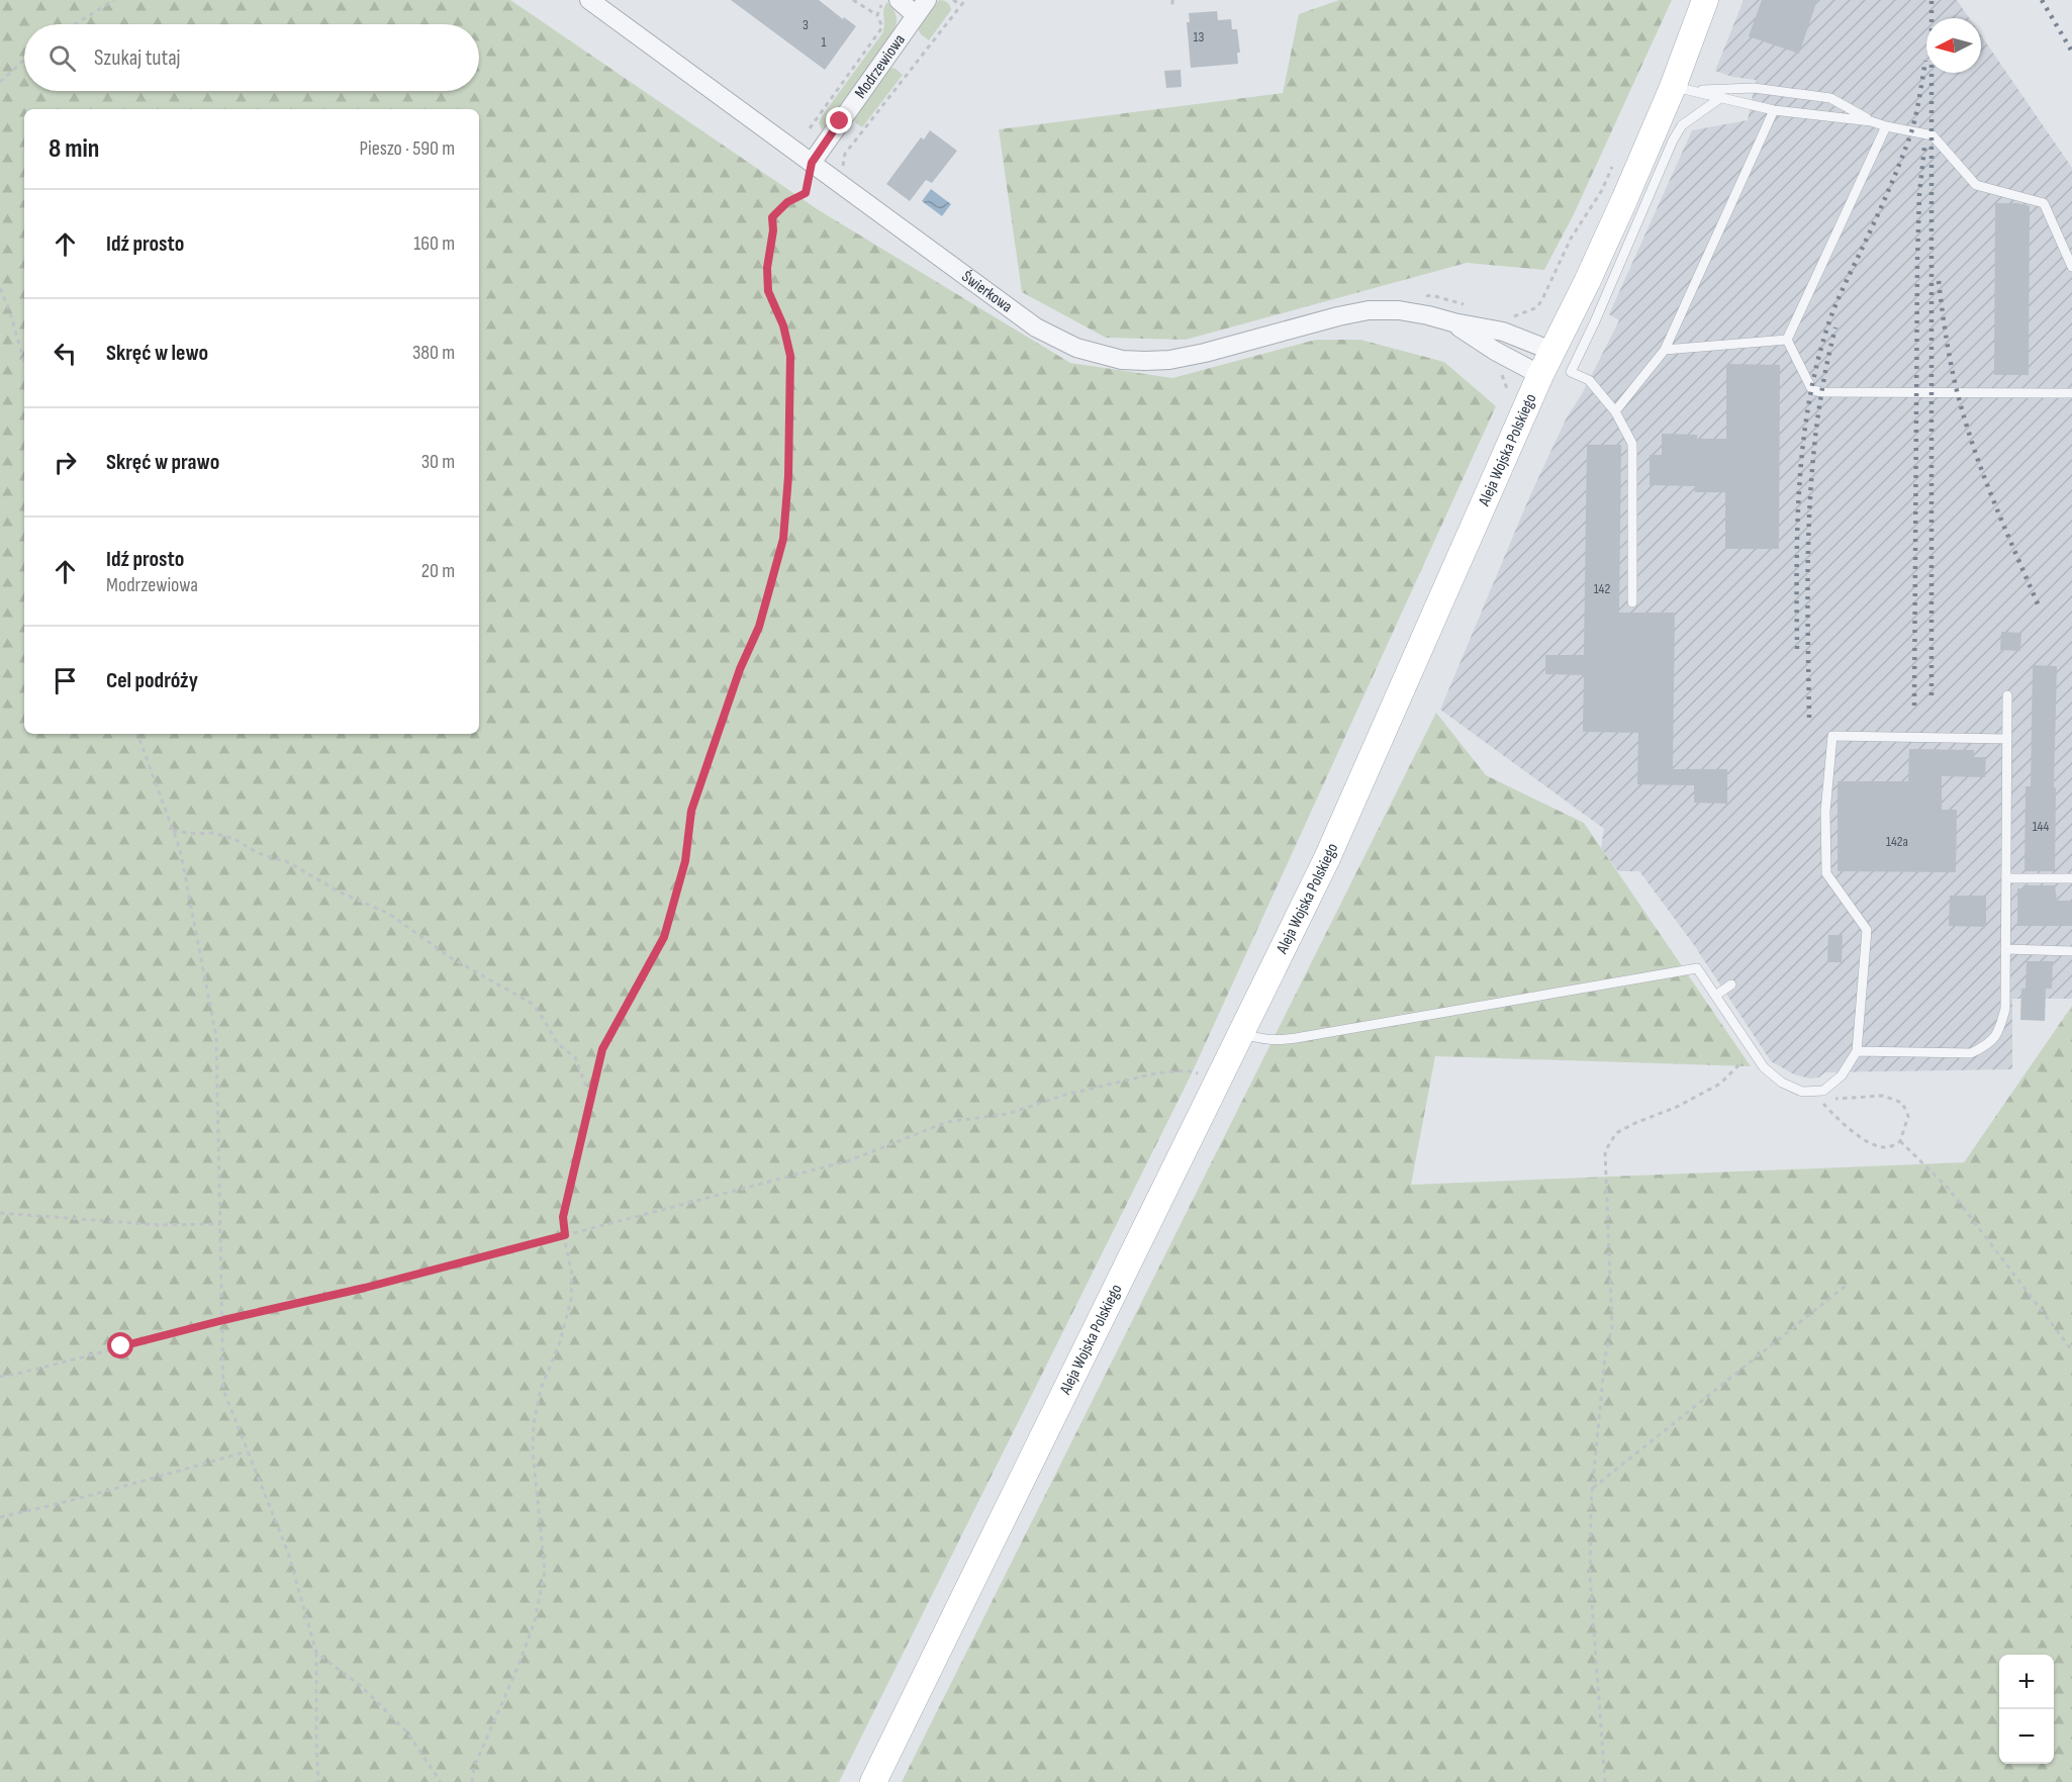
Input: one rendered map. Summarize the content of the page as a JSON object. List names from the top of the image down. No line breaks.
{"streets":{"main road":["Aleja Wojska Polskiego"],"street":["Modrzewiowa","Świerkowa"]},"crossings":[["Modrzewiowa","Świerkowa"],["Świerkowa","Aleja Wojska Polskiego"]],"house_numbers":["3","13","1","142","144","142a"],"north":"left","page":{"search":"Szukaj tutaj","heading":["8 min","Pieszo · 590 m"],"list":[["Idź prosto","160 m"],["Skręć w lewo","380 m"],["Skręć w prawo","30 m"],["Idź prosto","Modrzewiowa","20 m"],"Cel podróży"],"map_buttons":["+","−"]}}
